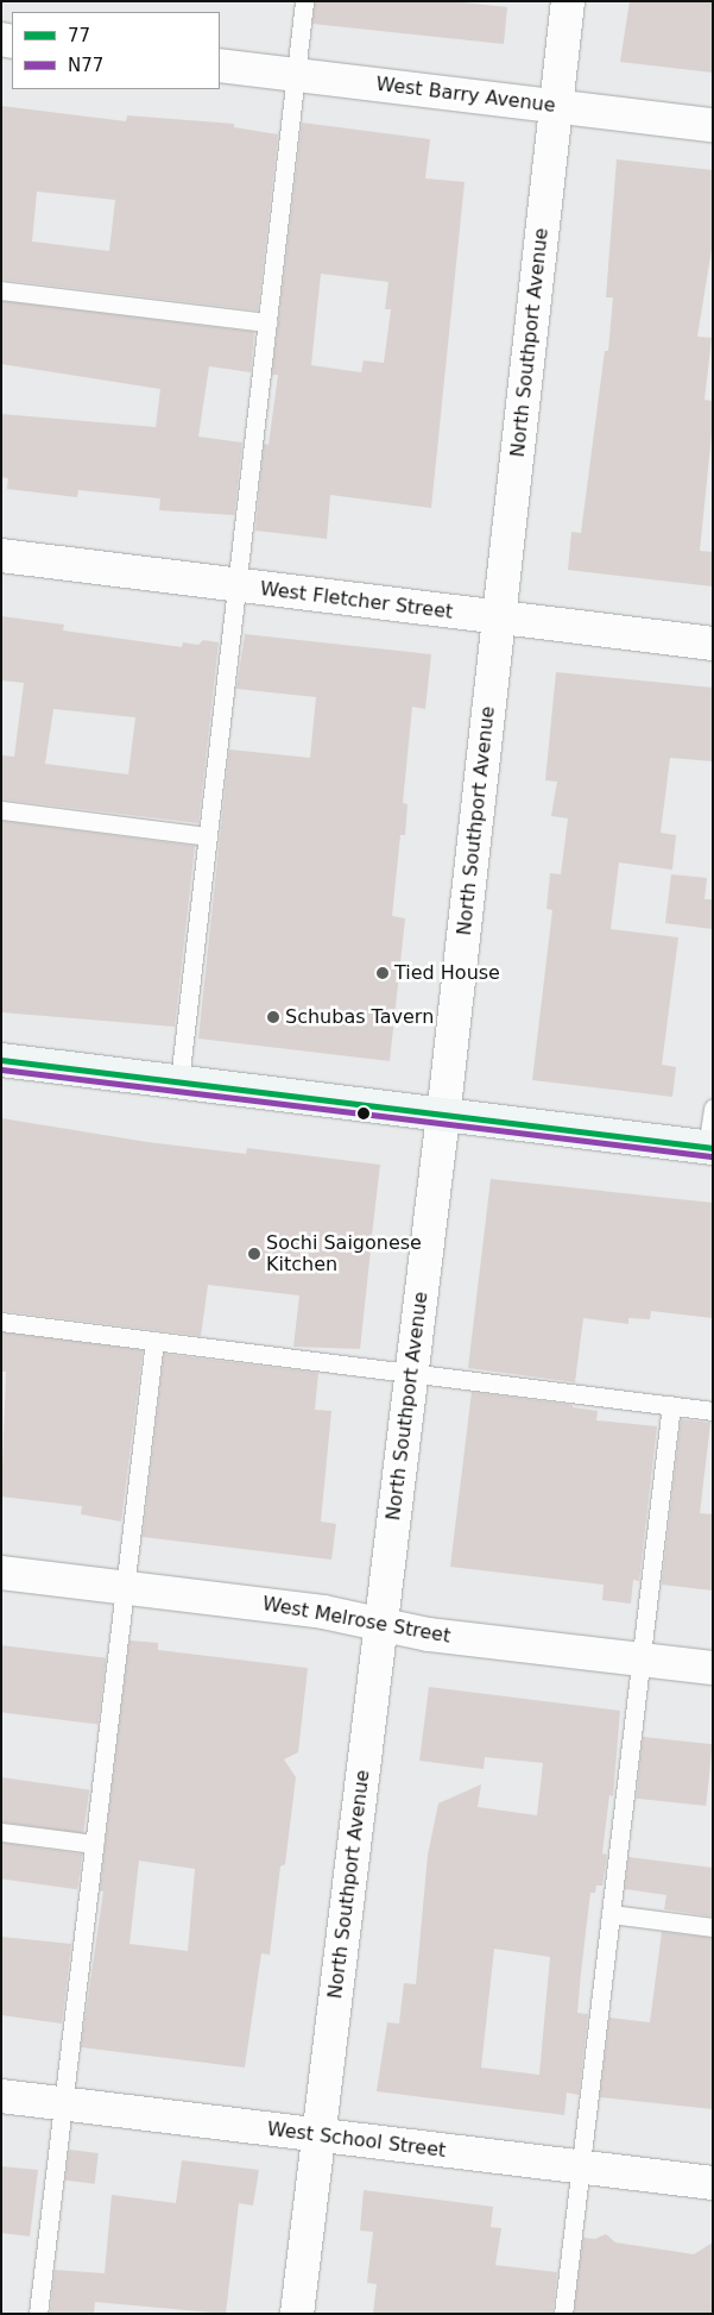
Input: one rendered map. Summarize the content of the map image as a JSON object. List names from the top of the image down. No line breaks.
{"streets":{"street":["West Barry Avenue","North Southport Avenue","West Fletcher Street","West Melrose Street","West School Street"]},"crossings":[["West Barry Avenue","North Southport Avenue"],["North Southport Avenue","West Fletcher Street"],["North Southport Avenue","West Melrose Street"],["North Southport Avenue","West School Street"]],"places":["Tied House","Schubas Tavern","Sochi Saigonese Kitchen"],"lines":["transit line 77","transit line N77"],"legend":["77","N77"]}
